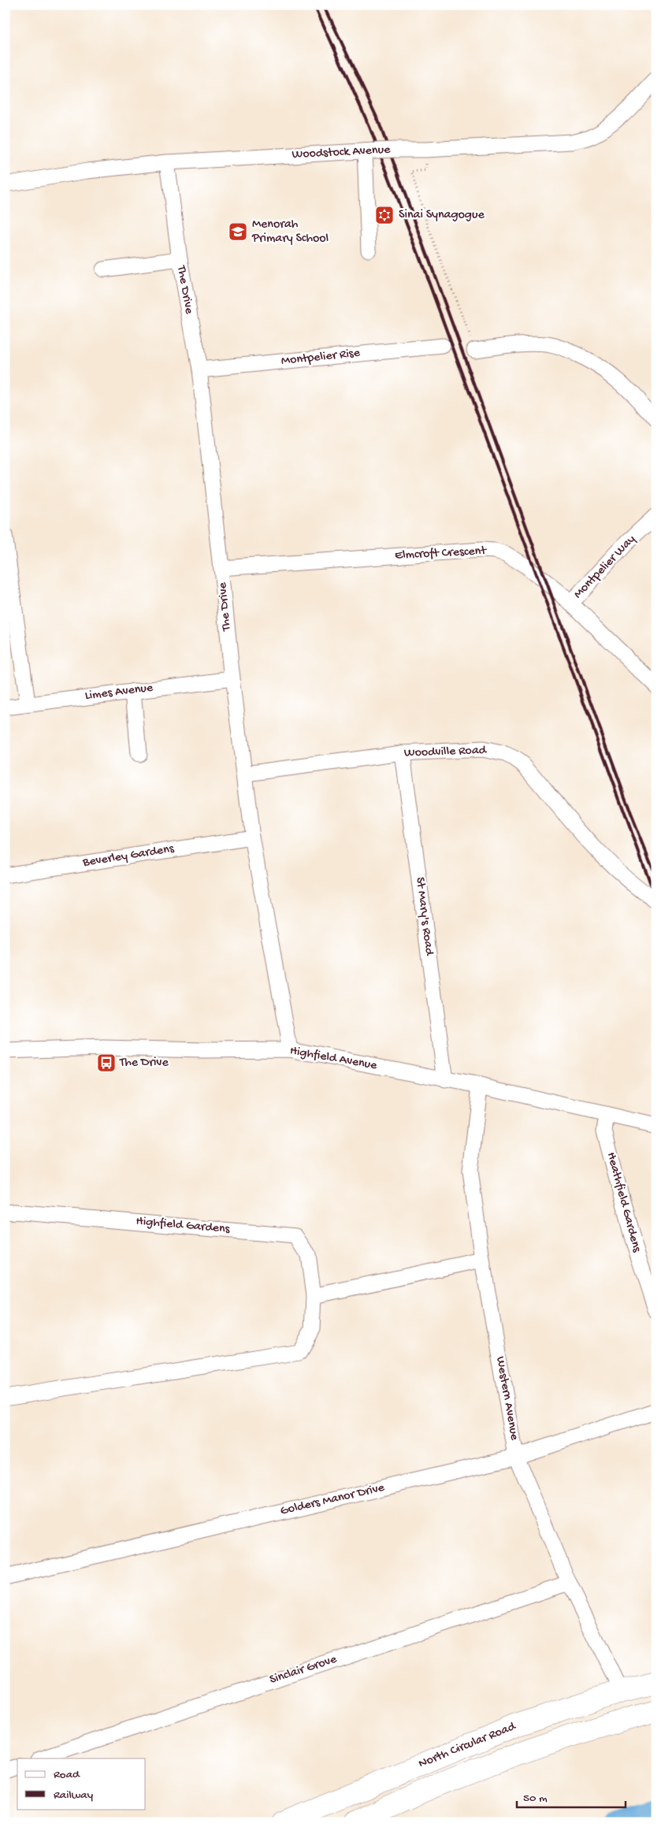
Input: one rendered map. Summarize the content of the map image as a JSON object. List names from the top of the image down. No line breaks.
{"streets":{"highway":["North Circular Road"],"street":["Woodstock Avenue","The Drive","Montpelier Rise","Elmcroft Crescent","Montpelier Way","Limes Avenue","Woodville Road","Beverley Gardens","St Mary's Road","Highfield Avenue","Heathfield Gardens","Highfield Gardens","Western Avenue","Golders Manor Drive","Sinclair Grove"]},"crossings":[["Woodstock Avenue","The Drive"],["The Drive","Montpelier Rise"],["The Drive","Elmcroft Crescent"],["The Drive","Limes Avenue"],["The Drive","Woodville Road"],["The Drive","Beverley Gardens"],["The Drive","Highfield Avenue"],["Elmcroft Crescent","Montpelier Way"],["Woodville Road","St Mary's Road"],["St Mary's Road","Highfield Avenue"],["Highfield Avenue","Heathfield Gardens"],["Highfield Avenue","Western Avenue"],["Western Avenue","Golders Manor Drive"],["Western Avenue","Sinclair Grove"],["Western Avenue","North Circular Road"]],"places":{"synagogue":["Sinai Synagogue"],"school or university":["Menorah Primary School"],"bus stop":["The Drive"]},"legend":["Road","Railway"],"scale_bar":"50 m"}
